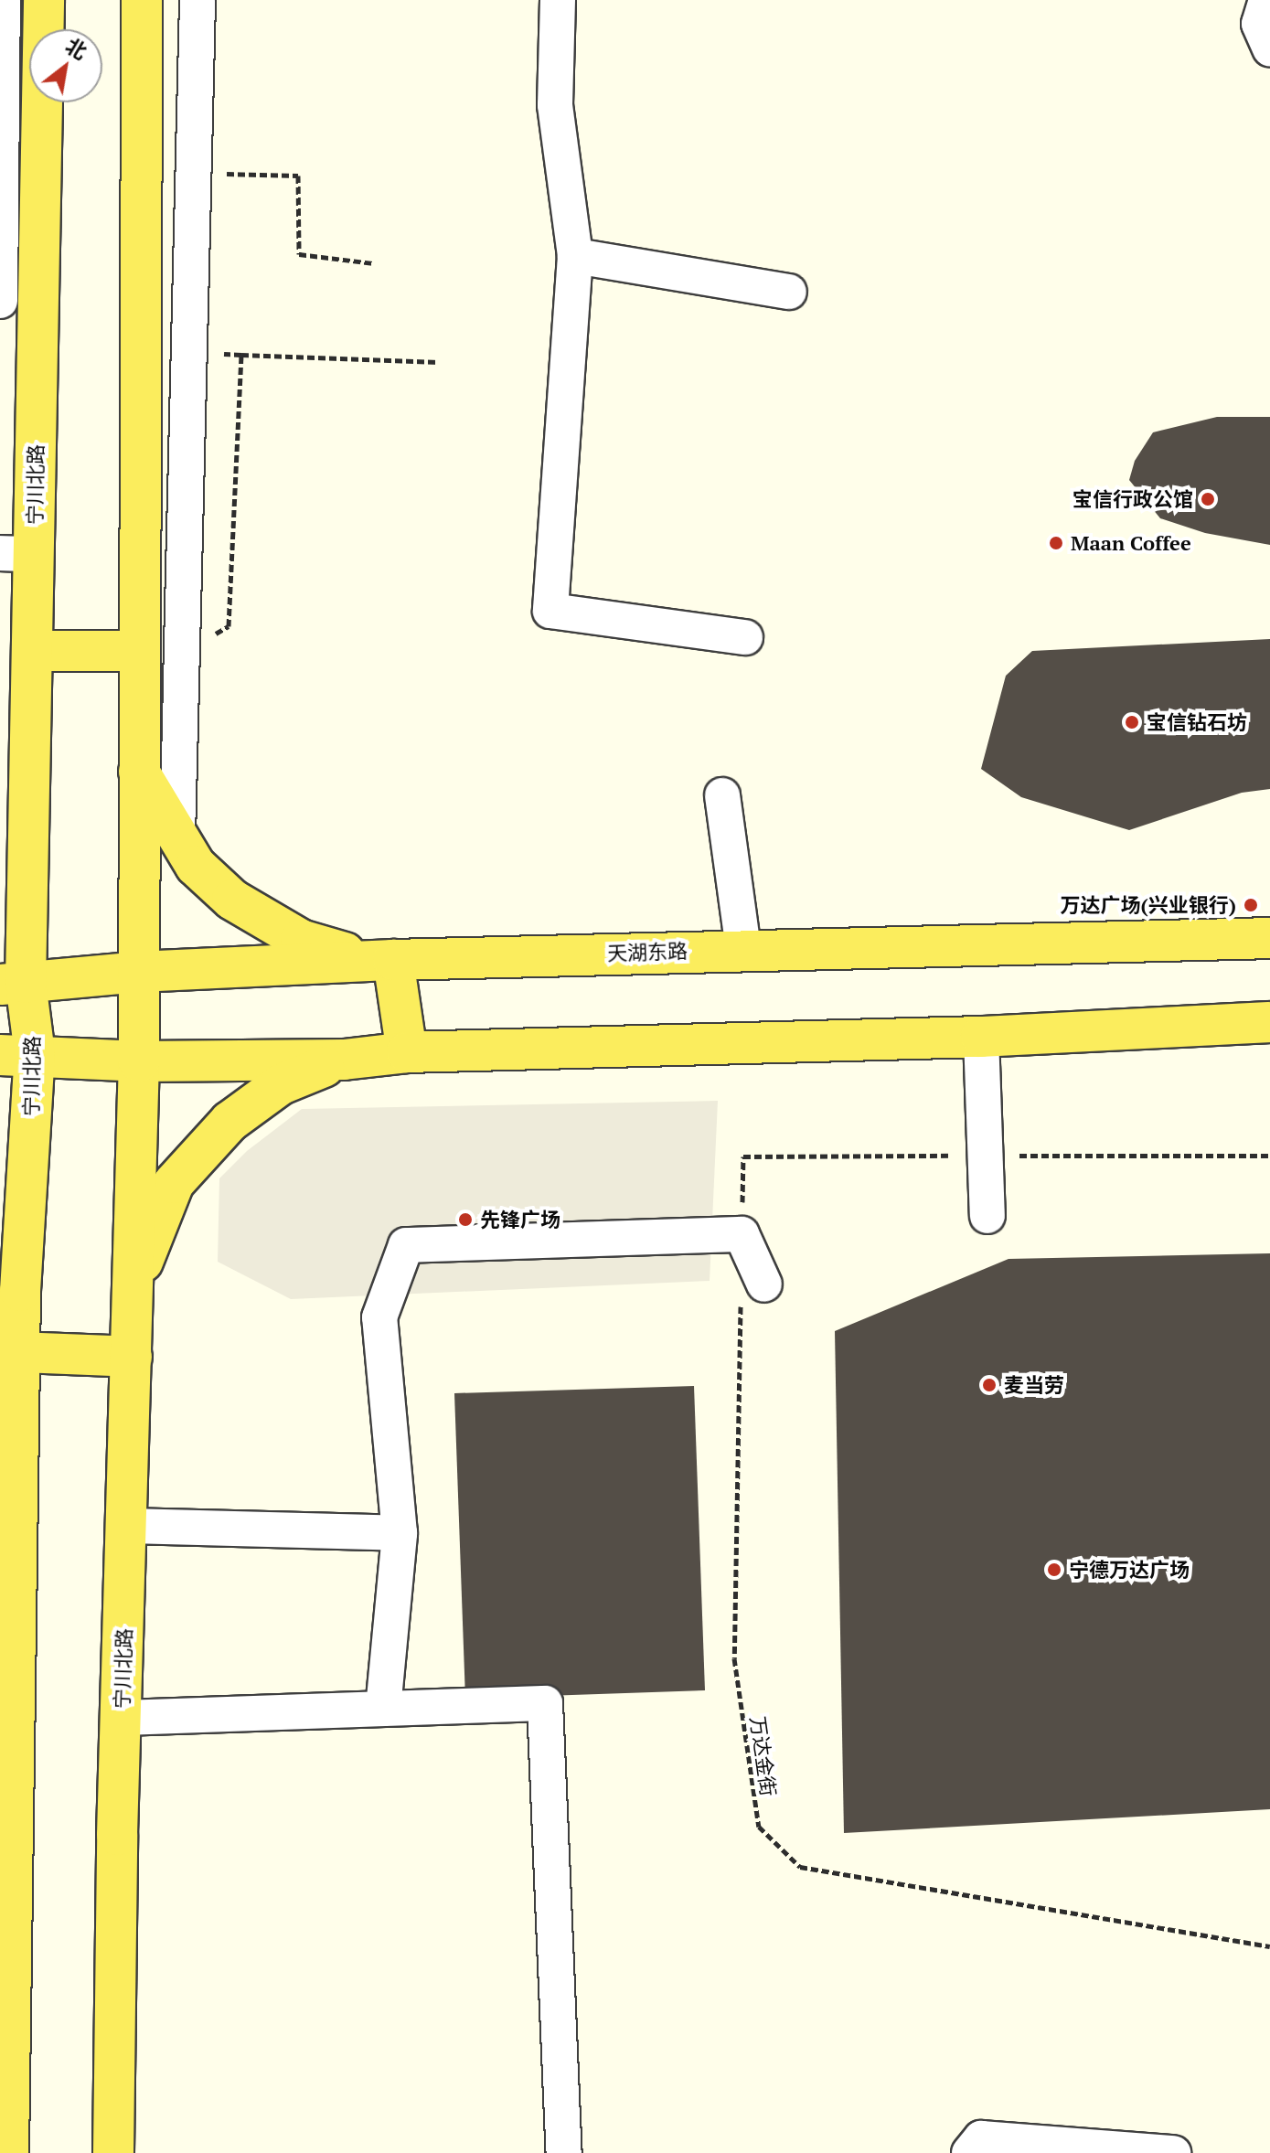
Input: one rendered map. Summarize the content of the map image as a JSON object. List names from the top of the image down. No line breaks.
{"streets":{"main road":["宁川北路","天湖东路"],"path":["万达金街"]},"crossings":[["宁川北路","天湖东路"]],"places":["宝信行政公馆","Maan Coffee","宝信钻石坊","万达广场(兴业银行)","先锋广场","麦当劳","宁德万达广场"],"north":"top right"}
